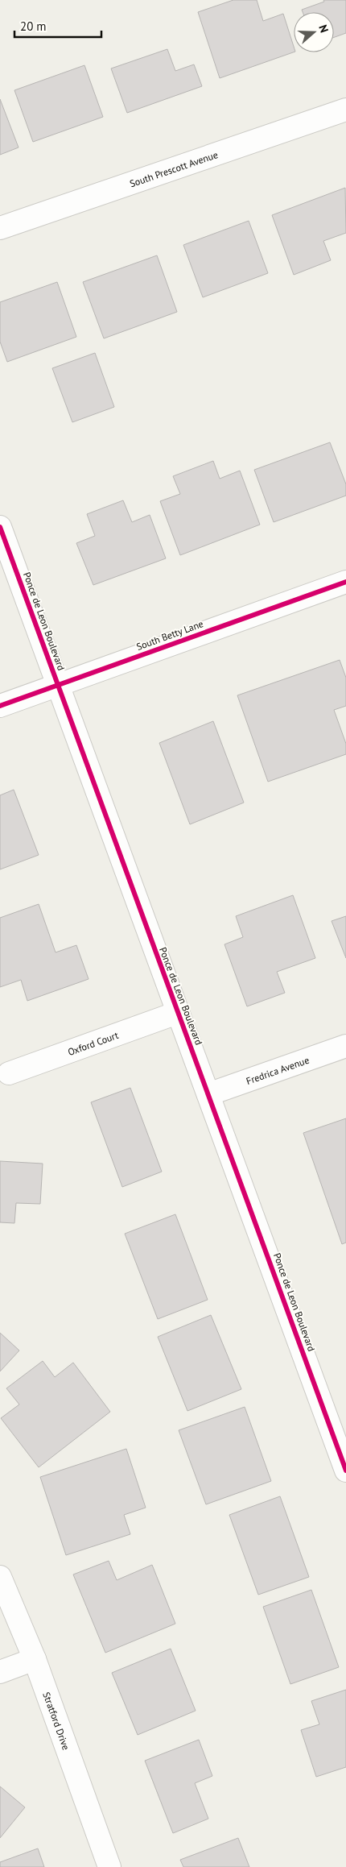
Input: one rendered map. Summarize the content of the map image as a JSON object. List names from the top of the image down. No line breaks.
{"streets":{"street":["South Prescott Avenue","Ponce de Leon Boulevard","South Betty Lane","Oxford Court","Fredrica Avenue","Stratford Drive"]},"crossings":[["Ponce de Leon Boulevard","South Betty Lane"],["Ponce de Leon Boulevard","Oxford Court"],["Ponce de Leon Boulevard","Fredrica Avenue"]],"scale_bar":"20 m","north":"right"}
